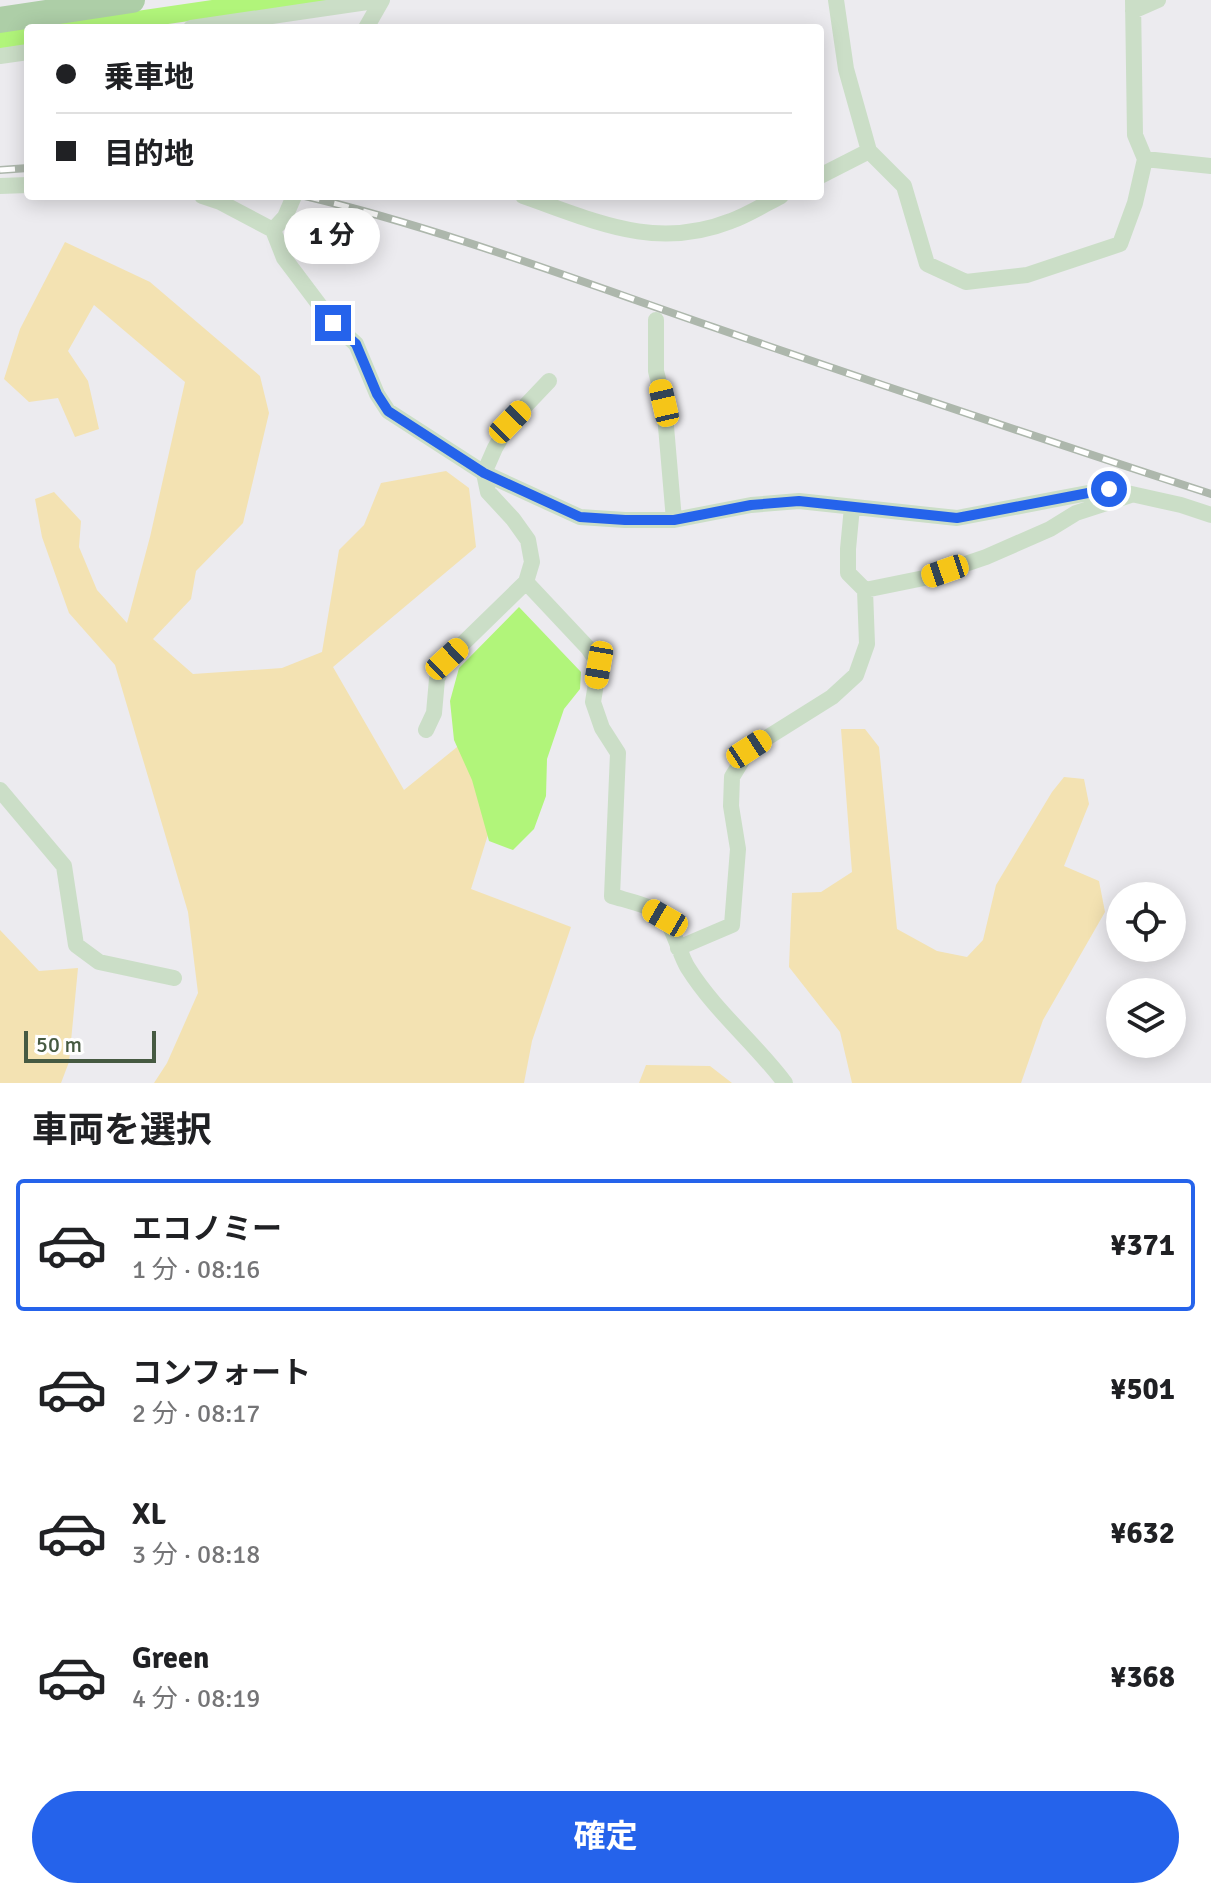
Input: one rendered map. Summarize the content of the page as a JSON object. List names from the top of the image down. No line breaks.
{"scale_bar":"50 m","page":{"banner":["乗車地","目的地"],"bubble":"1 分","scale":"50 m","heading":"車両を選択","list":[{"name":"エコノミー","note":"1 分 · 08:16","value":"¥371"},{"name":"コンフォート","note":"2 分 · 08:17","value":"¥501"},{"name":"XL","note":"3 分 · 08:18","value":"¥632"},{"name":"Green","note":"4 分 · 08:19","value":"¥368"}],"buttons":"確定"}}
